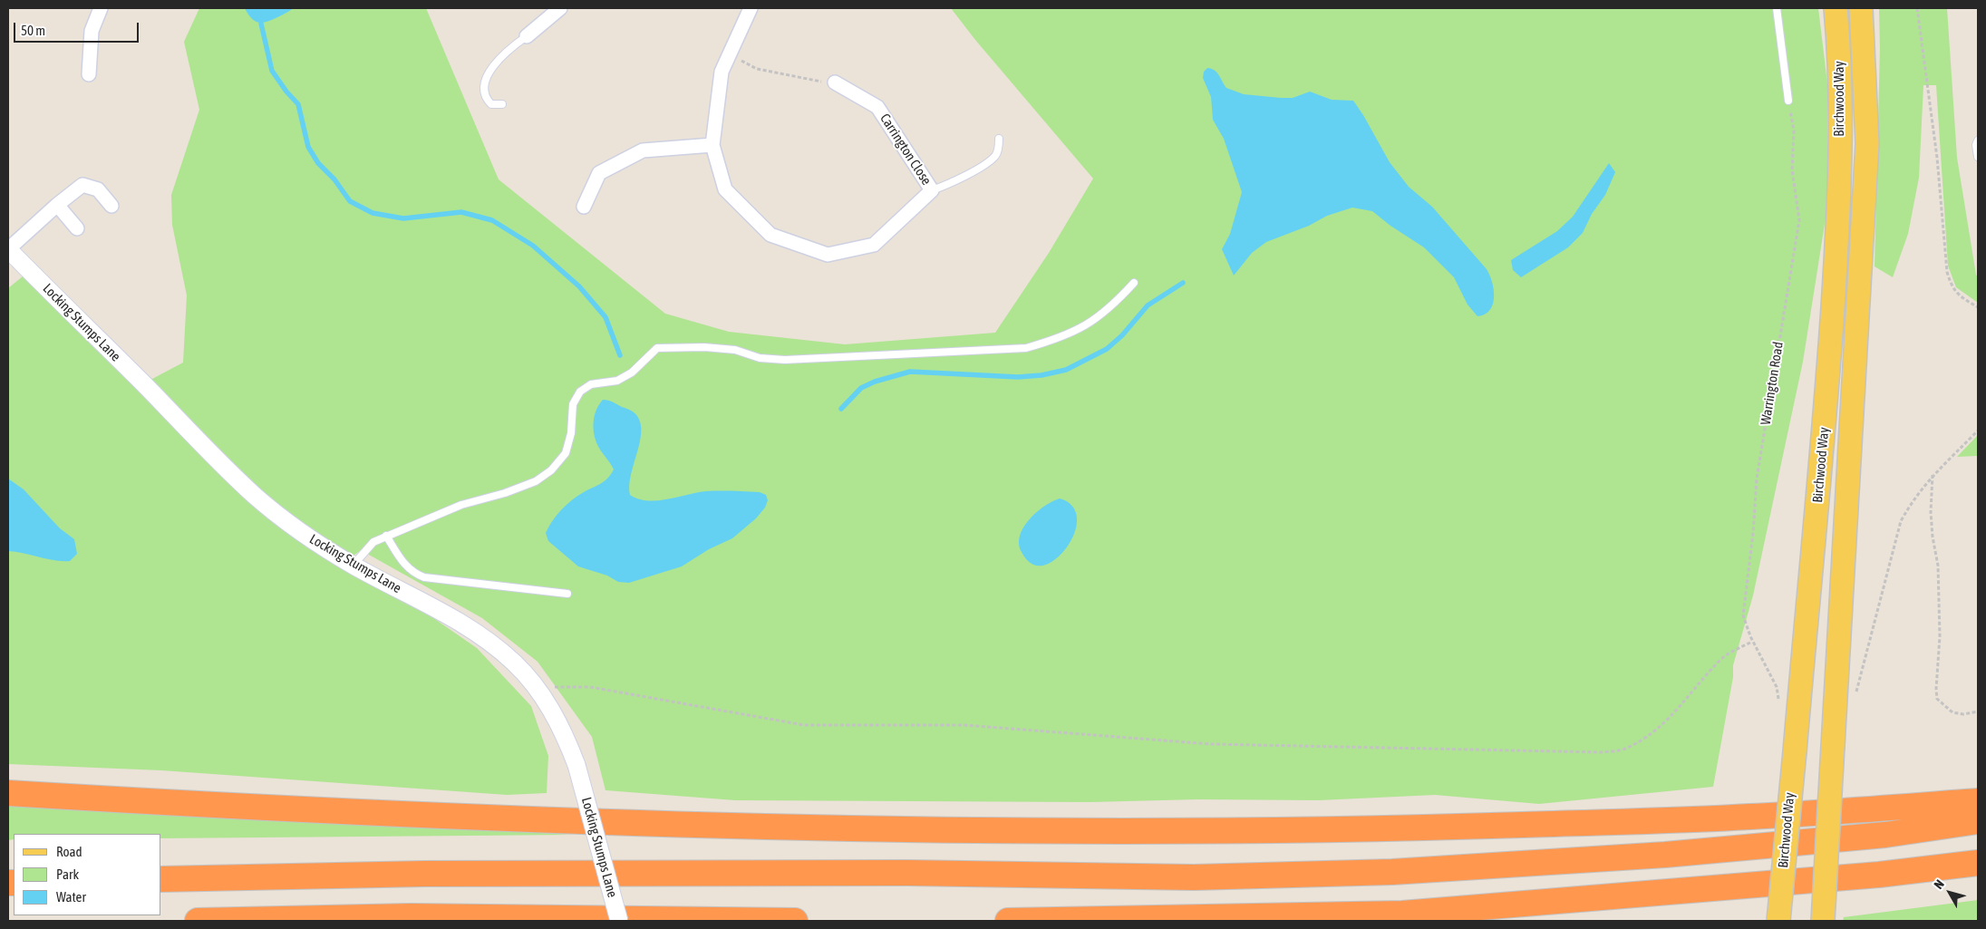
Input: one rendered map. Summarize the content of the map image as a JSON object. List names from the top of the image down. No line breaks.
{"streets":{"main road":["Birchwood Way"],"street":["Carrington Close","Locking Stumps Lane"],"path":["Warrington Road"]},"legend":["Road","Park","Water"],"scale_bar":"50 m","north":"top left"}
